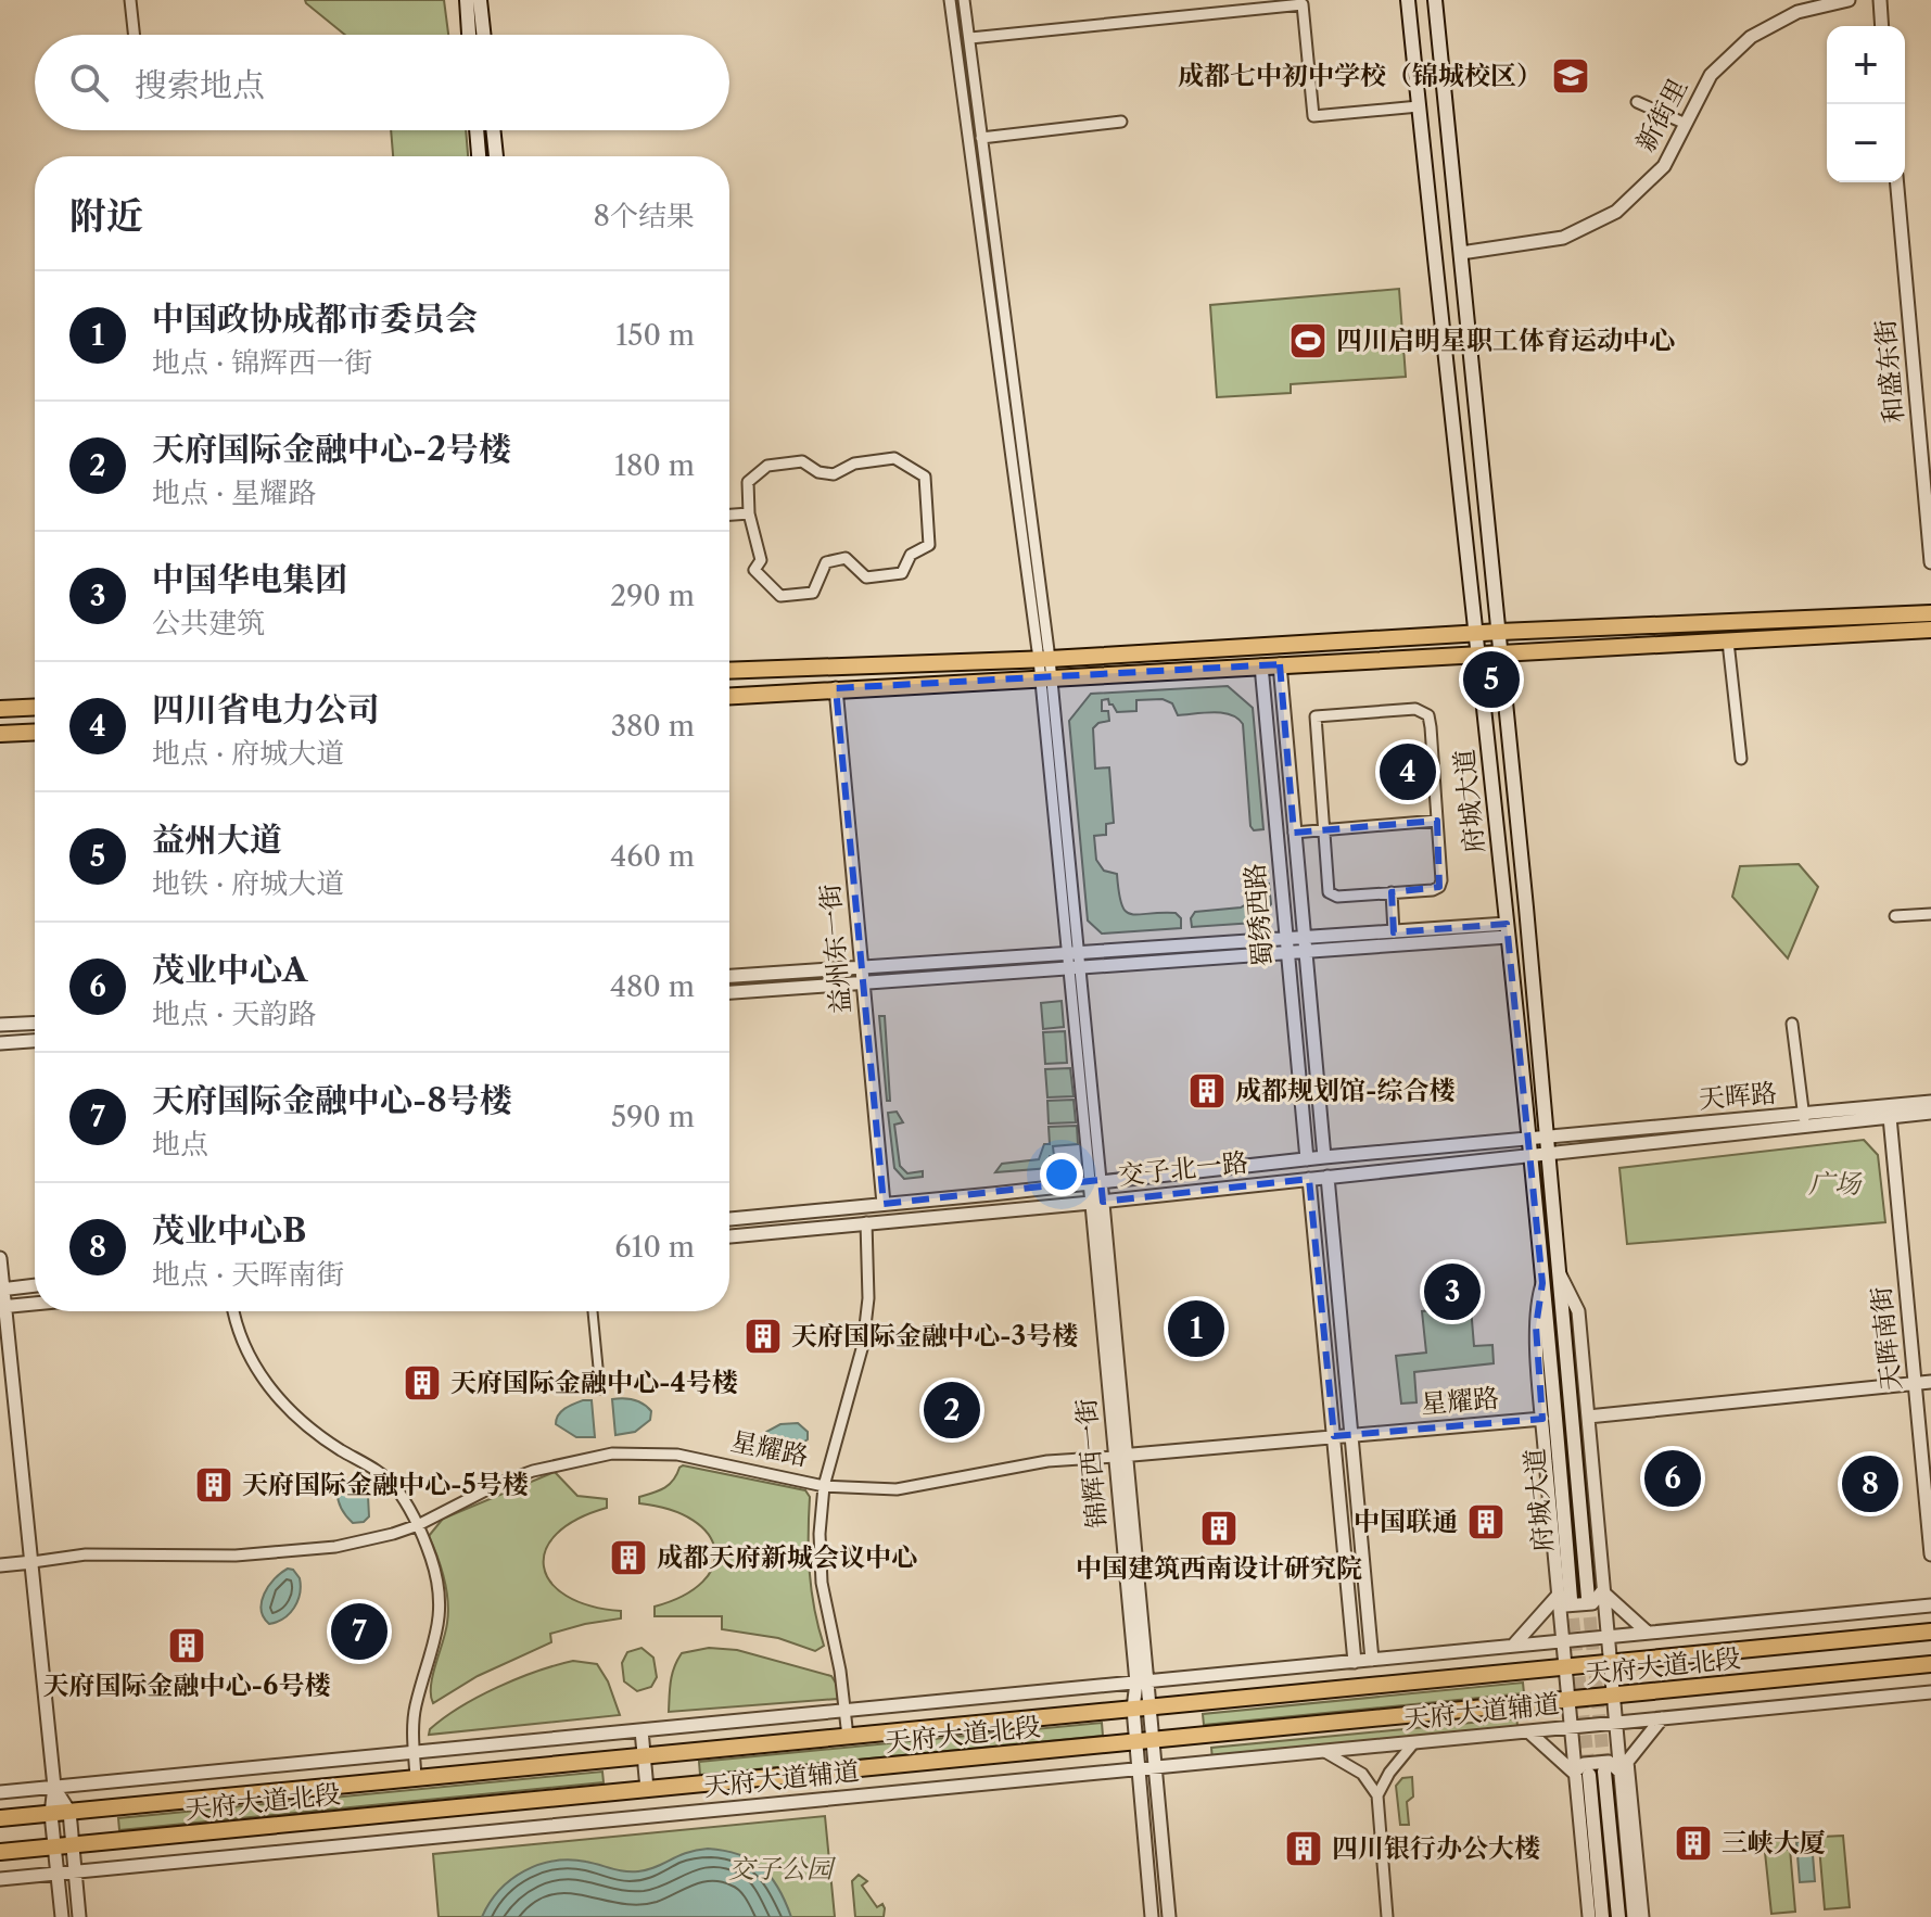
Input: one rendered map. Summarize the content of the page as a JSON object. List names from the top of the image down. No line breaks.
{"streets":{"main road":["府城大道","天府大道北段"],"street":["新街里","和盛东街","蜀绣西路","益州东一街","天晖路","交子北一路","天晖南街","星耀路","锦辉西一街","天府大道辅道"]},"crossings":[["新街里","府城大道"],["府城大道","天晖路"],["府城大道","交子北一路"],["蜀绣西路","交子北一路"],["益州东一街","交子北一路"],["天晖路","交子北一路"],["天晖路","天晖南街"],["交子北一路","锦辉西一街"],["星耀路","锦辉西一街"],["锦辉西一街","天府大道北段"]],"parks":["广场","交子公园"],"places":{"school or university":["成都七中初中学校（锦城校区）"],"sports":["四川启明星职工体育运动中心"],"building":["成都规划馆-综合楼","天府国际金融中心-3号楼","天府国际金融中心-4号楼","天府国际金融中心-5号楼","中国联通","中国建筑西南设计研究院","成都天府新城会议中心","天府国际金融中心-6号楼","三峡大厦","四川银行办公大楼"]},"page":{"map_buttons":["+","−"],"search":"搜索地点","heading":["附近","8个结果"],"list":[{"mark":"1","name":"中国政协成都市委员会","note":"地点 · 锦辉西一街","value":"150 m"},{"mark":"2","name":"天府国际金融中心-2号楼","note":"地点 · 星耀路","value":"180 m"},{"mark":"3","name":"中国华电集团","note":"公共建筑","value":"290 m"},{"mark":"4","name":"四川省电力公司","note":"地点 · 府城大道","value":"380 m"},{"mark":"5","name":"益州大道","note":"地铁 · 府城大道","value":"460 m"},{"mark":"6","name":"茂业中心A","note":"地点 · 天韵路","value":"480 m"},{"mark":"7","name":"天府国际金融中心-8号楼","note":"地点","value":"590 m"},{"mark":"8","name":"茂业中心B","note":"地点 · 天晖南街","value":"610 m"}],"pins":["5","4","3","1","2","6","8","7"]}}
